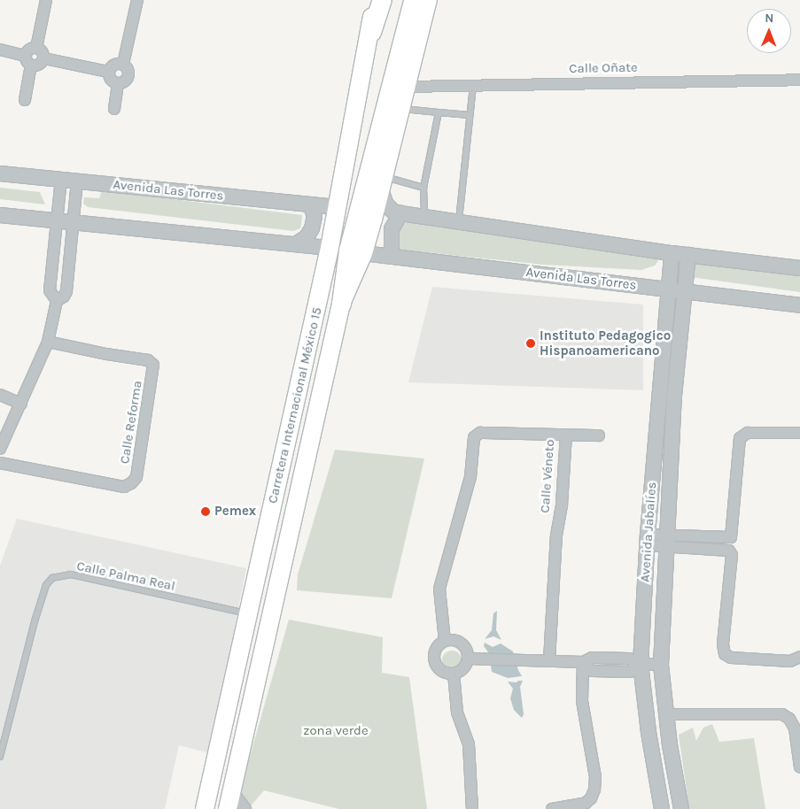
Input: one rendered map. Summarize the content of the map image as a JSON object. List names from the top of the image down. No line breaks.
{"streets":{"main road":["Carretera Internacional México 15"],"street":["Calle Oñate","Avenida Las Torres","Calle Reforma","Calle Véneto","Avenida Jabalíes"],"lane":["Calle Palma Real"]},"crossings":[["Avenida Las Torres","Carretera Internacional México 15"],["Avenida Las Torres","Avenida Jabalíes"],["Carretera Internacional México 15","Calle Palma Real"]],"parks":["zona verde"],"places":["Instituto Pedagogico Hispanoamericano","Pemex"],"north":"top"}
